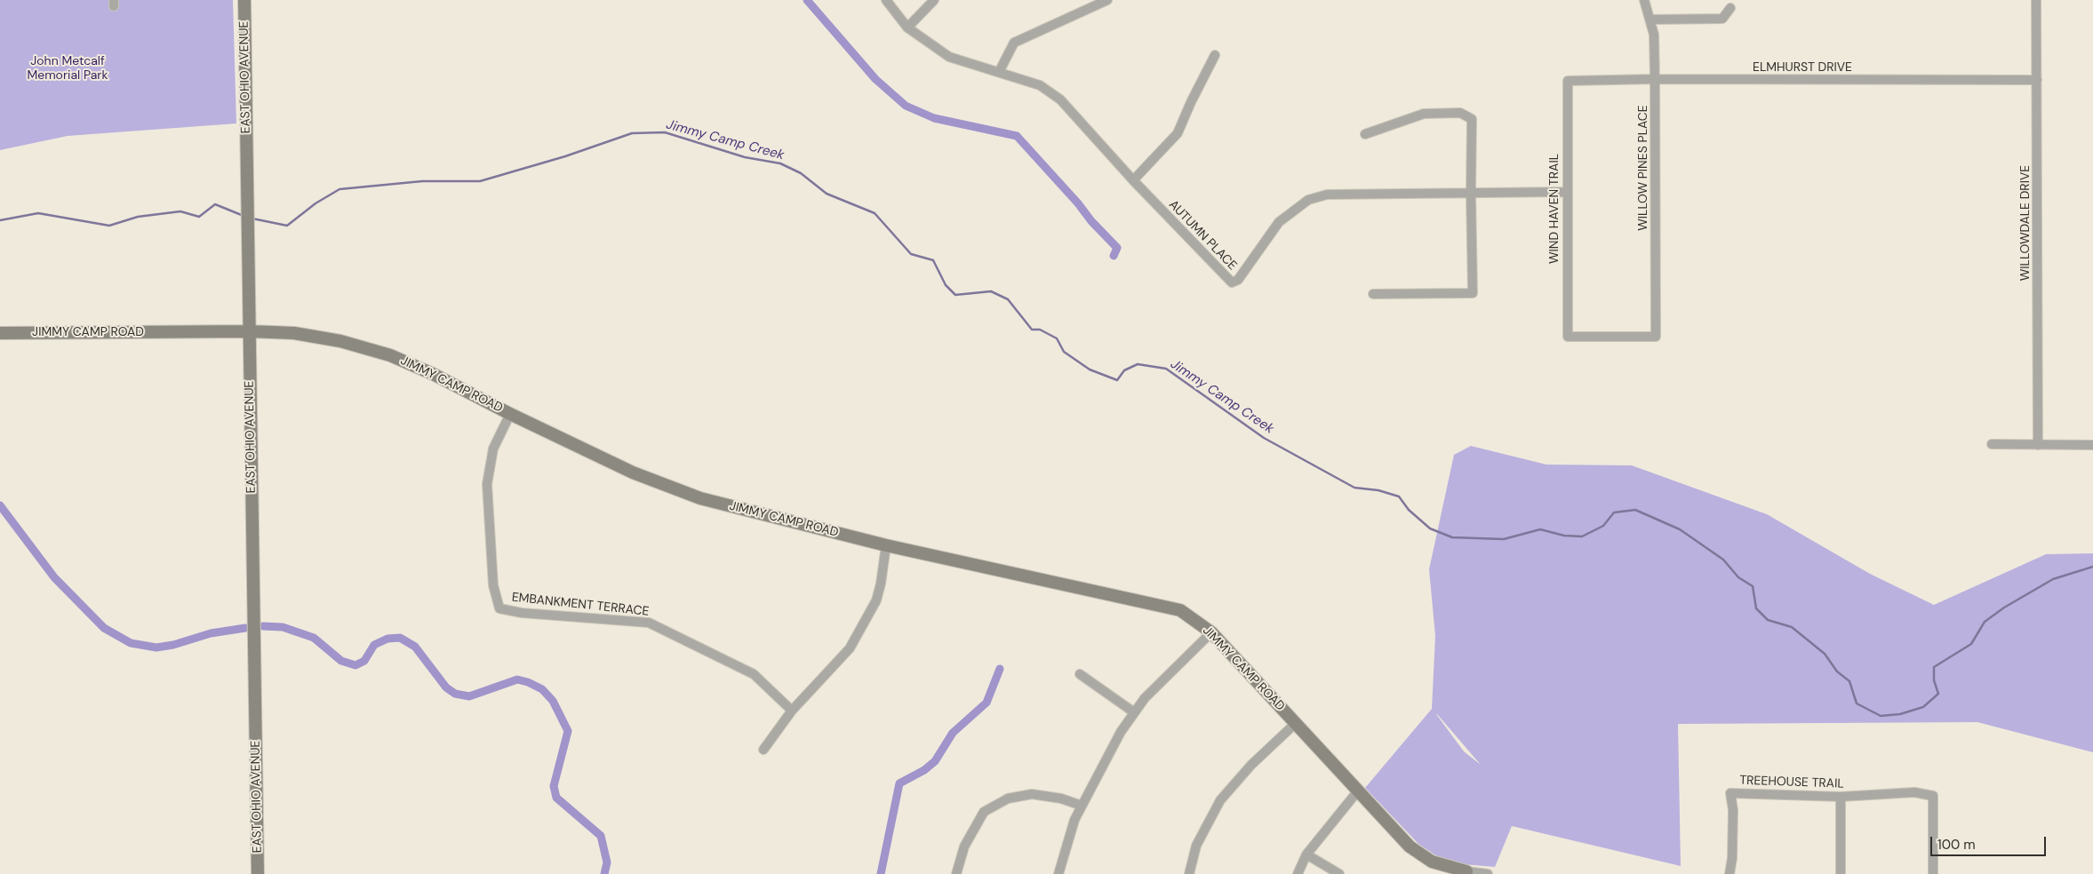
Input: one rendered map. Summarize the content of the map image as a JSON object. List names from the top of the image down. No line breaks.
{"streets":{"street":["ELMHURST DRIVE","EAST OHIO AVENUE","WILLOW PINES PLACE","WIND HAVEN TRAIL","WILLOWDALE DRIVE","AUTUMN PLACE","JIMMY CAMP ROAD","EMBANKMENT TERRACE","TREEHOUSE TRAIL"]},"crossings":[["ELMHURST DRIVE","WILLOW PINES PLACE"],["ELMHURST DRIVE","WIND HAVEN TRAIL"],["ELMHURST DRIVE","WILLOWDALE DRIVE"],["EAST OHIO AVENUE","JIMMY CAMP ROAD"],["WILLOW PINES PLACE","WIND HAVEN TRAIL"],["WIND HAVEN TRAIL","AUTUMN PLACE"],["JIMMY CAMP ROAD","EMBANKMENT TERRACE"]],"water":["Jimmy Camp Creek"],"parks":["John Metcalf Memorial Park"],"scale_bar":"100 m"}
